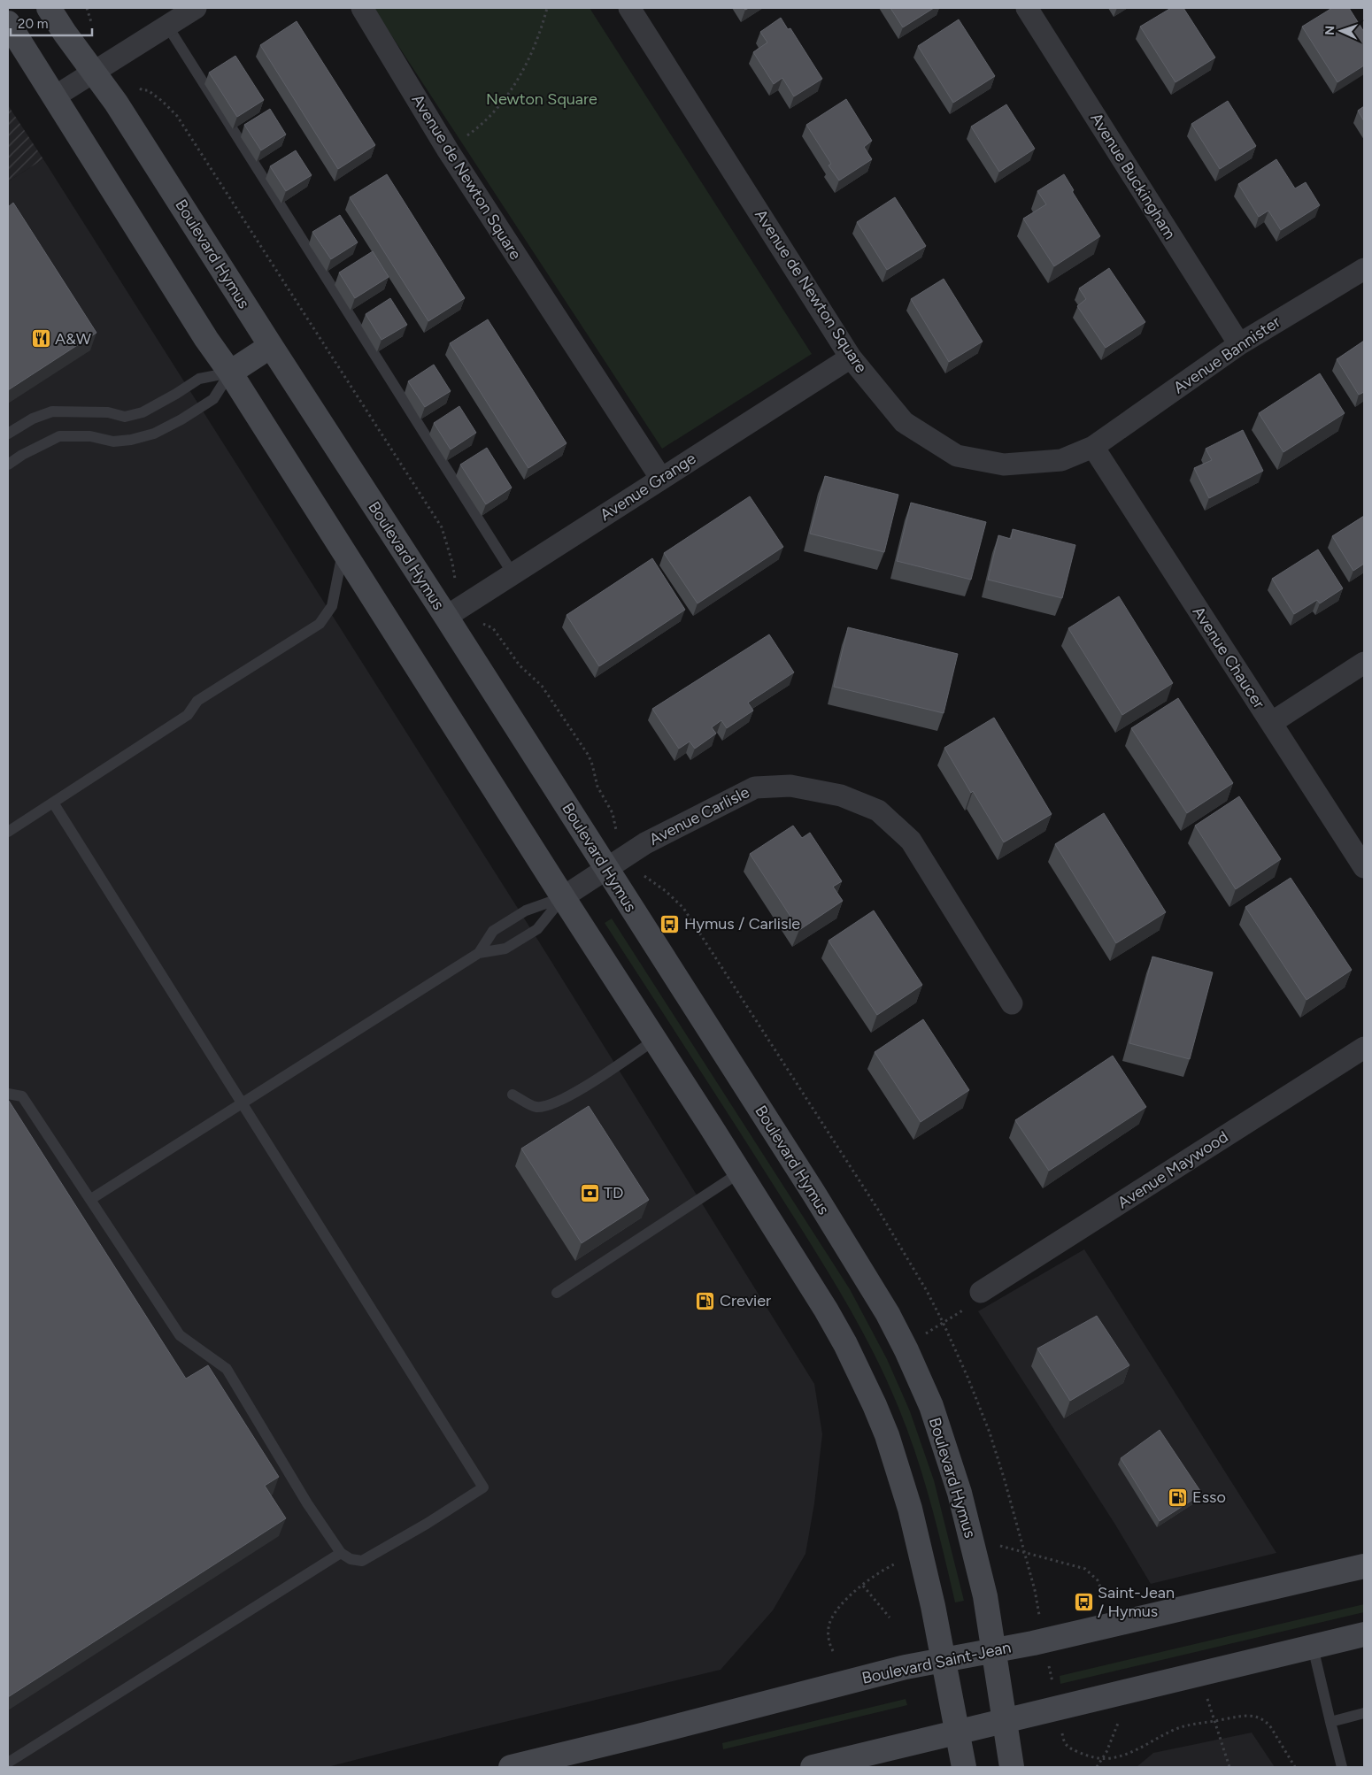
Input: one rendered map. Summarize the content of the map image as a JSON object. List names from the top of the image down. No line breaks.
{"streets":{"street":["Avenue Buckingham","Avenue de Newton Square","Boulevard Hymus","Avenue Bannister","Avenue Grange","Avenue Chaucer","Avenue Carlisle","Avenue Maywood","Boulevard Saint-Jean"]},"crossings":[["Avenue Buckingham","Avenue Bannister"],["Avenue de Newton Square","Avenue Bannister"],["Avenue de Newton Square","Avenue Grange"],["Avenue de Newton Square","Avenue Chaucer"],["Boulevard Hymus","Avenue Grange"],["Boulevard Hymus","Avenue Carlisle"],["Boulevard Hymus","Boulevard Saint-Jean"],["Avenue Bannister","Avenue Chaucer"]],"parks":["Newton Square"],"places":{"restaurant":["A&W"],"bus stop":["Hymus / Carlisle","Saint-Jean / Hymus"],"bank":["TD"],"fuel station":["Crevier","Esso"]},"scale_bar":"20 m","north":"left"}
